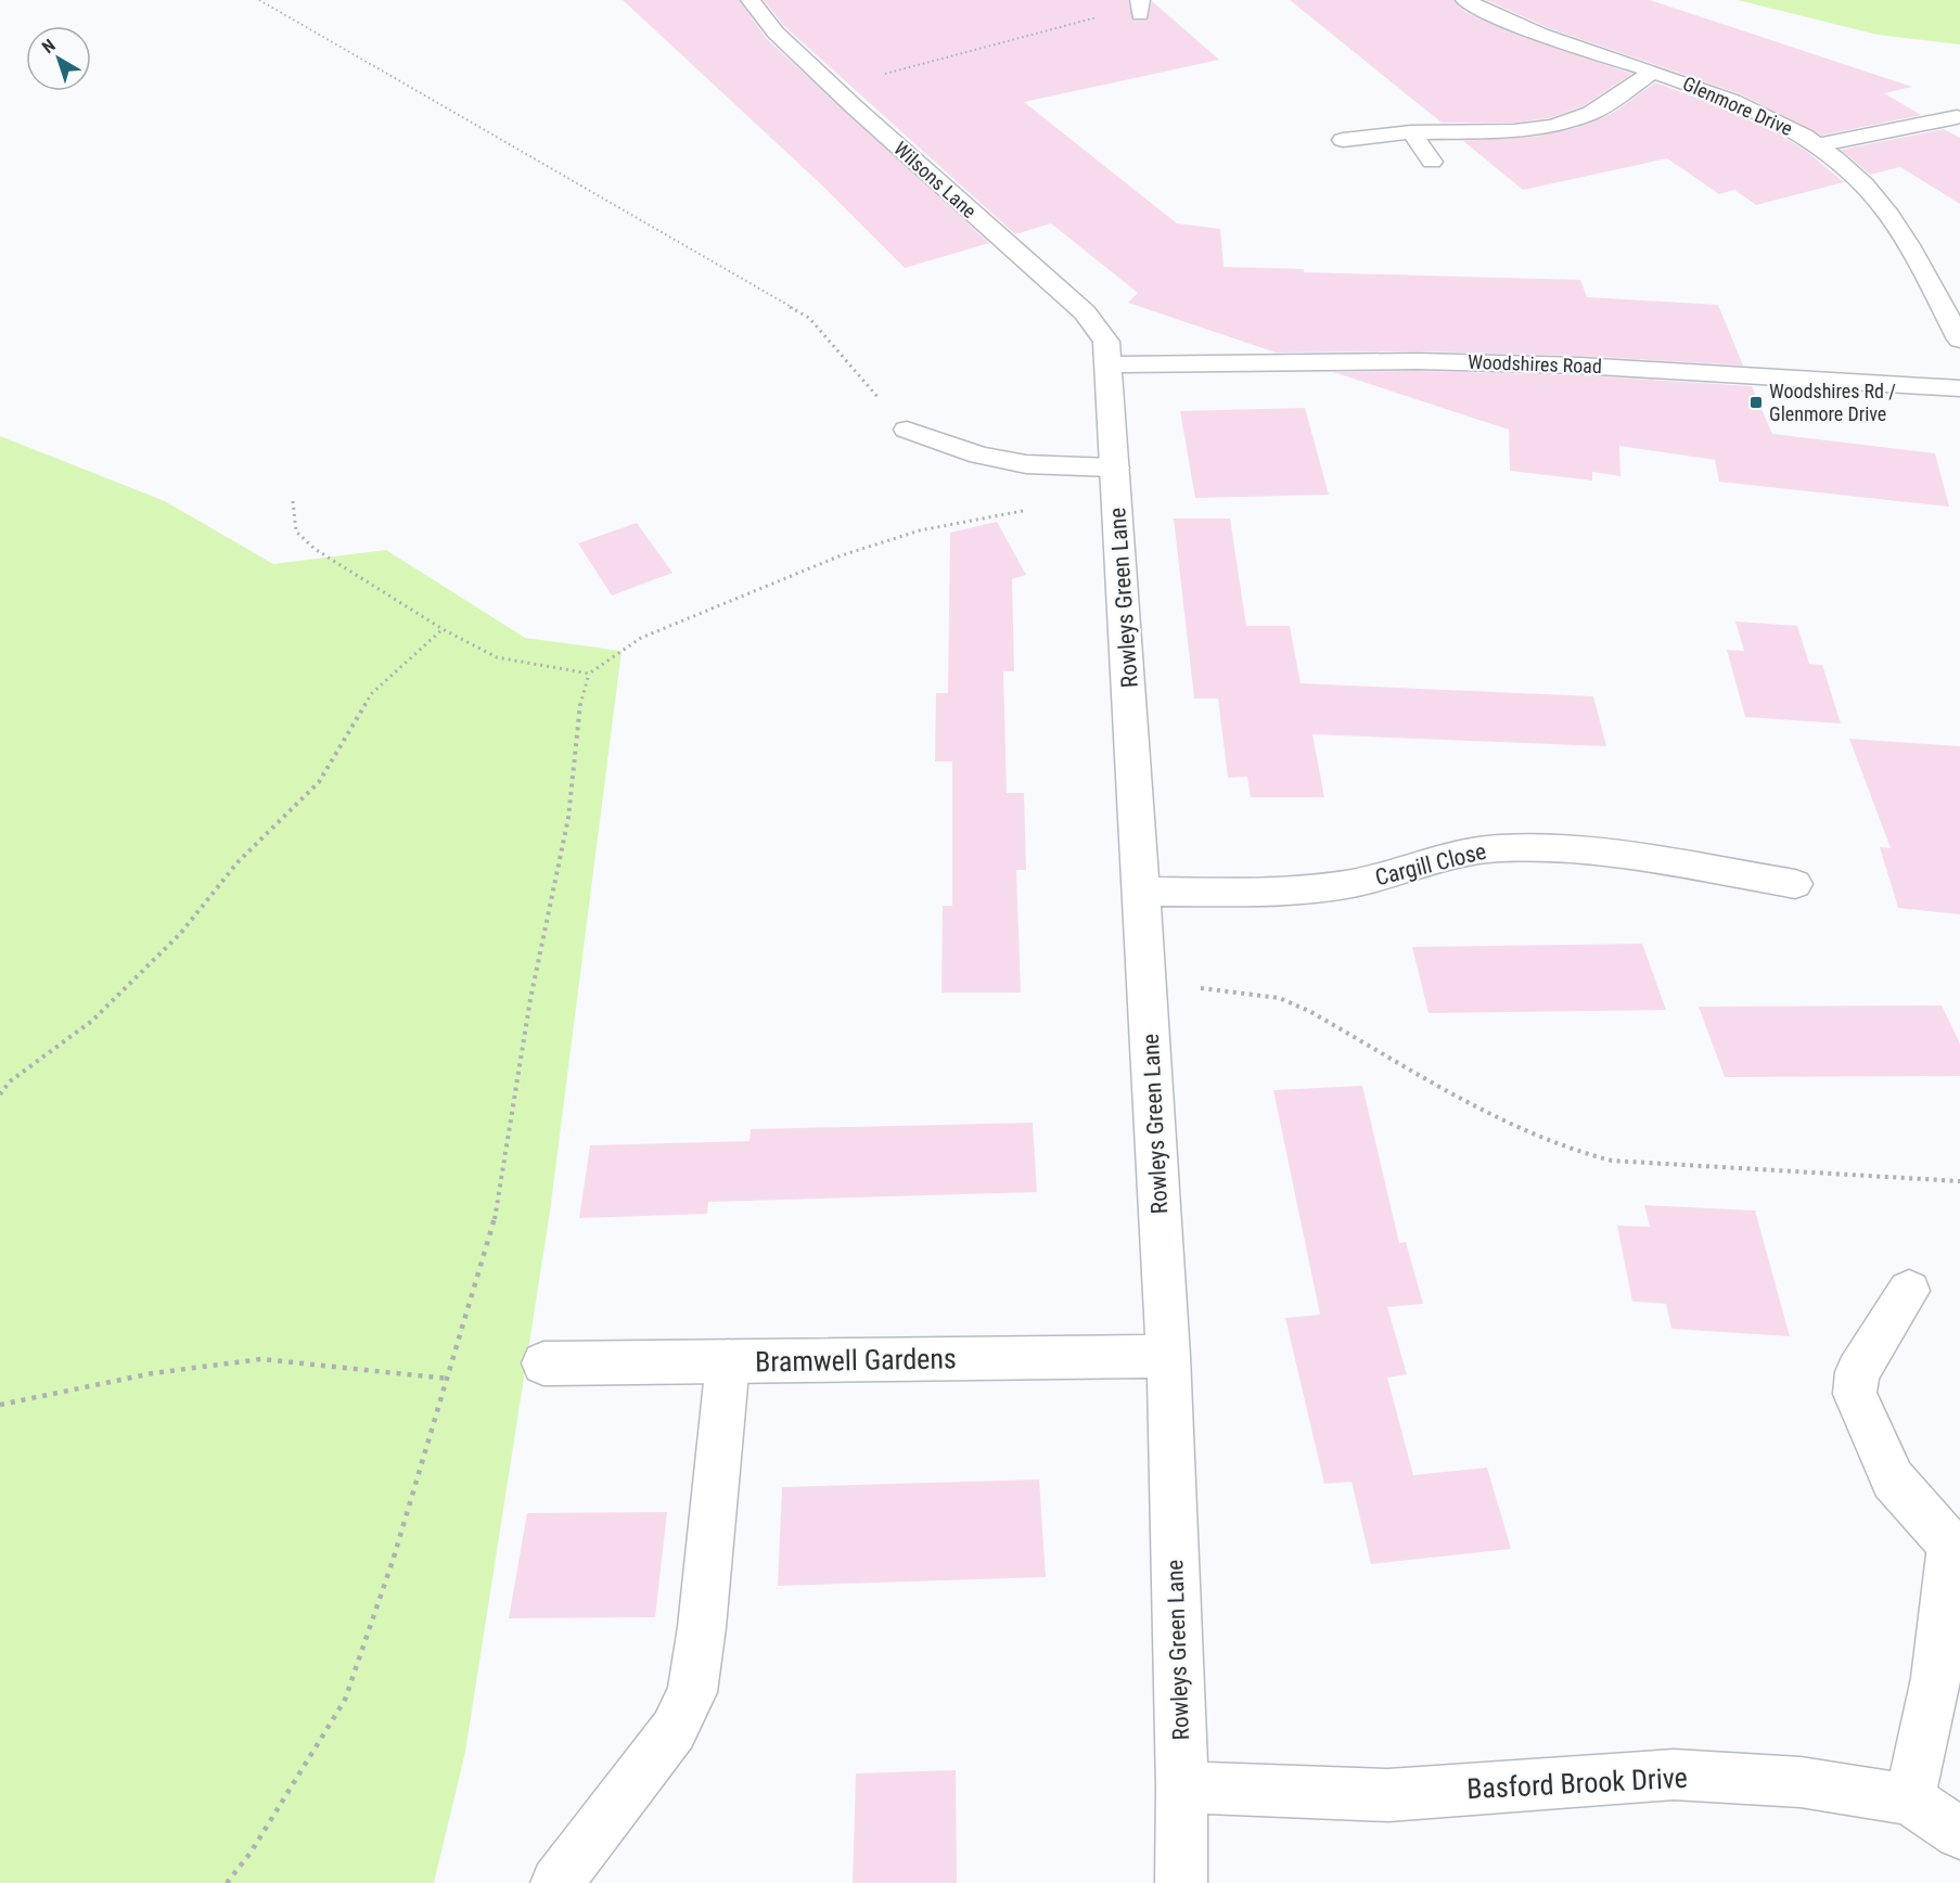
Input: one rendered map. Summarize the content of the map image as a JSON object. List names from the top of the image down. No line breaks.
{"streets":{"street":["Glenmore Drive","Wilsons Lane","Woodshires Road","Rowleys Green Lane","Cargill Close","Bramwell Gardens","Basford Brook Drive"]},"crossings":[["Wilsons Lane","Woodshires Road"],["Wilsons Lane","Rowleys Green Lane"],["Woodshires Road","Rowleys Green Lane"],["Rowleys Green Lane","Cargill Close"],["Rowleys Green Lane","Bramwell Gardens"],["Rowleys Green Lane","Basford Brook Drive"]],"places":{"transit":["Woodshires Rd / Glenmore Drive"]},"north":"top left"}
